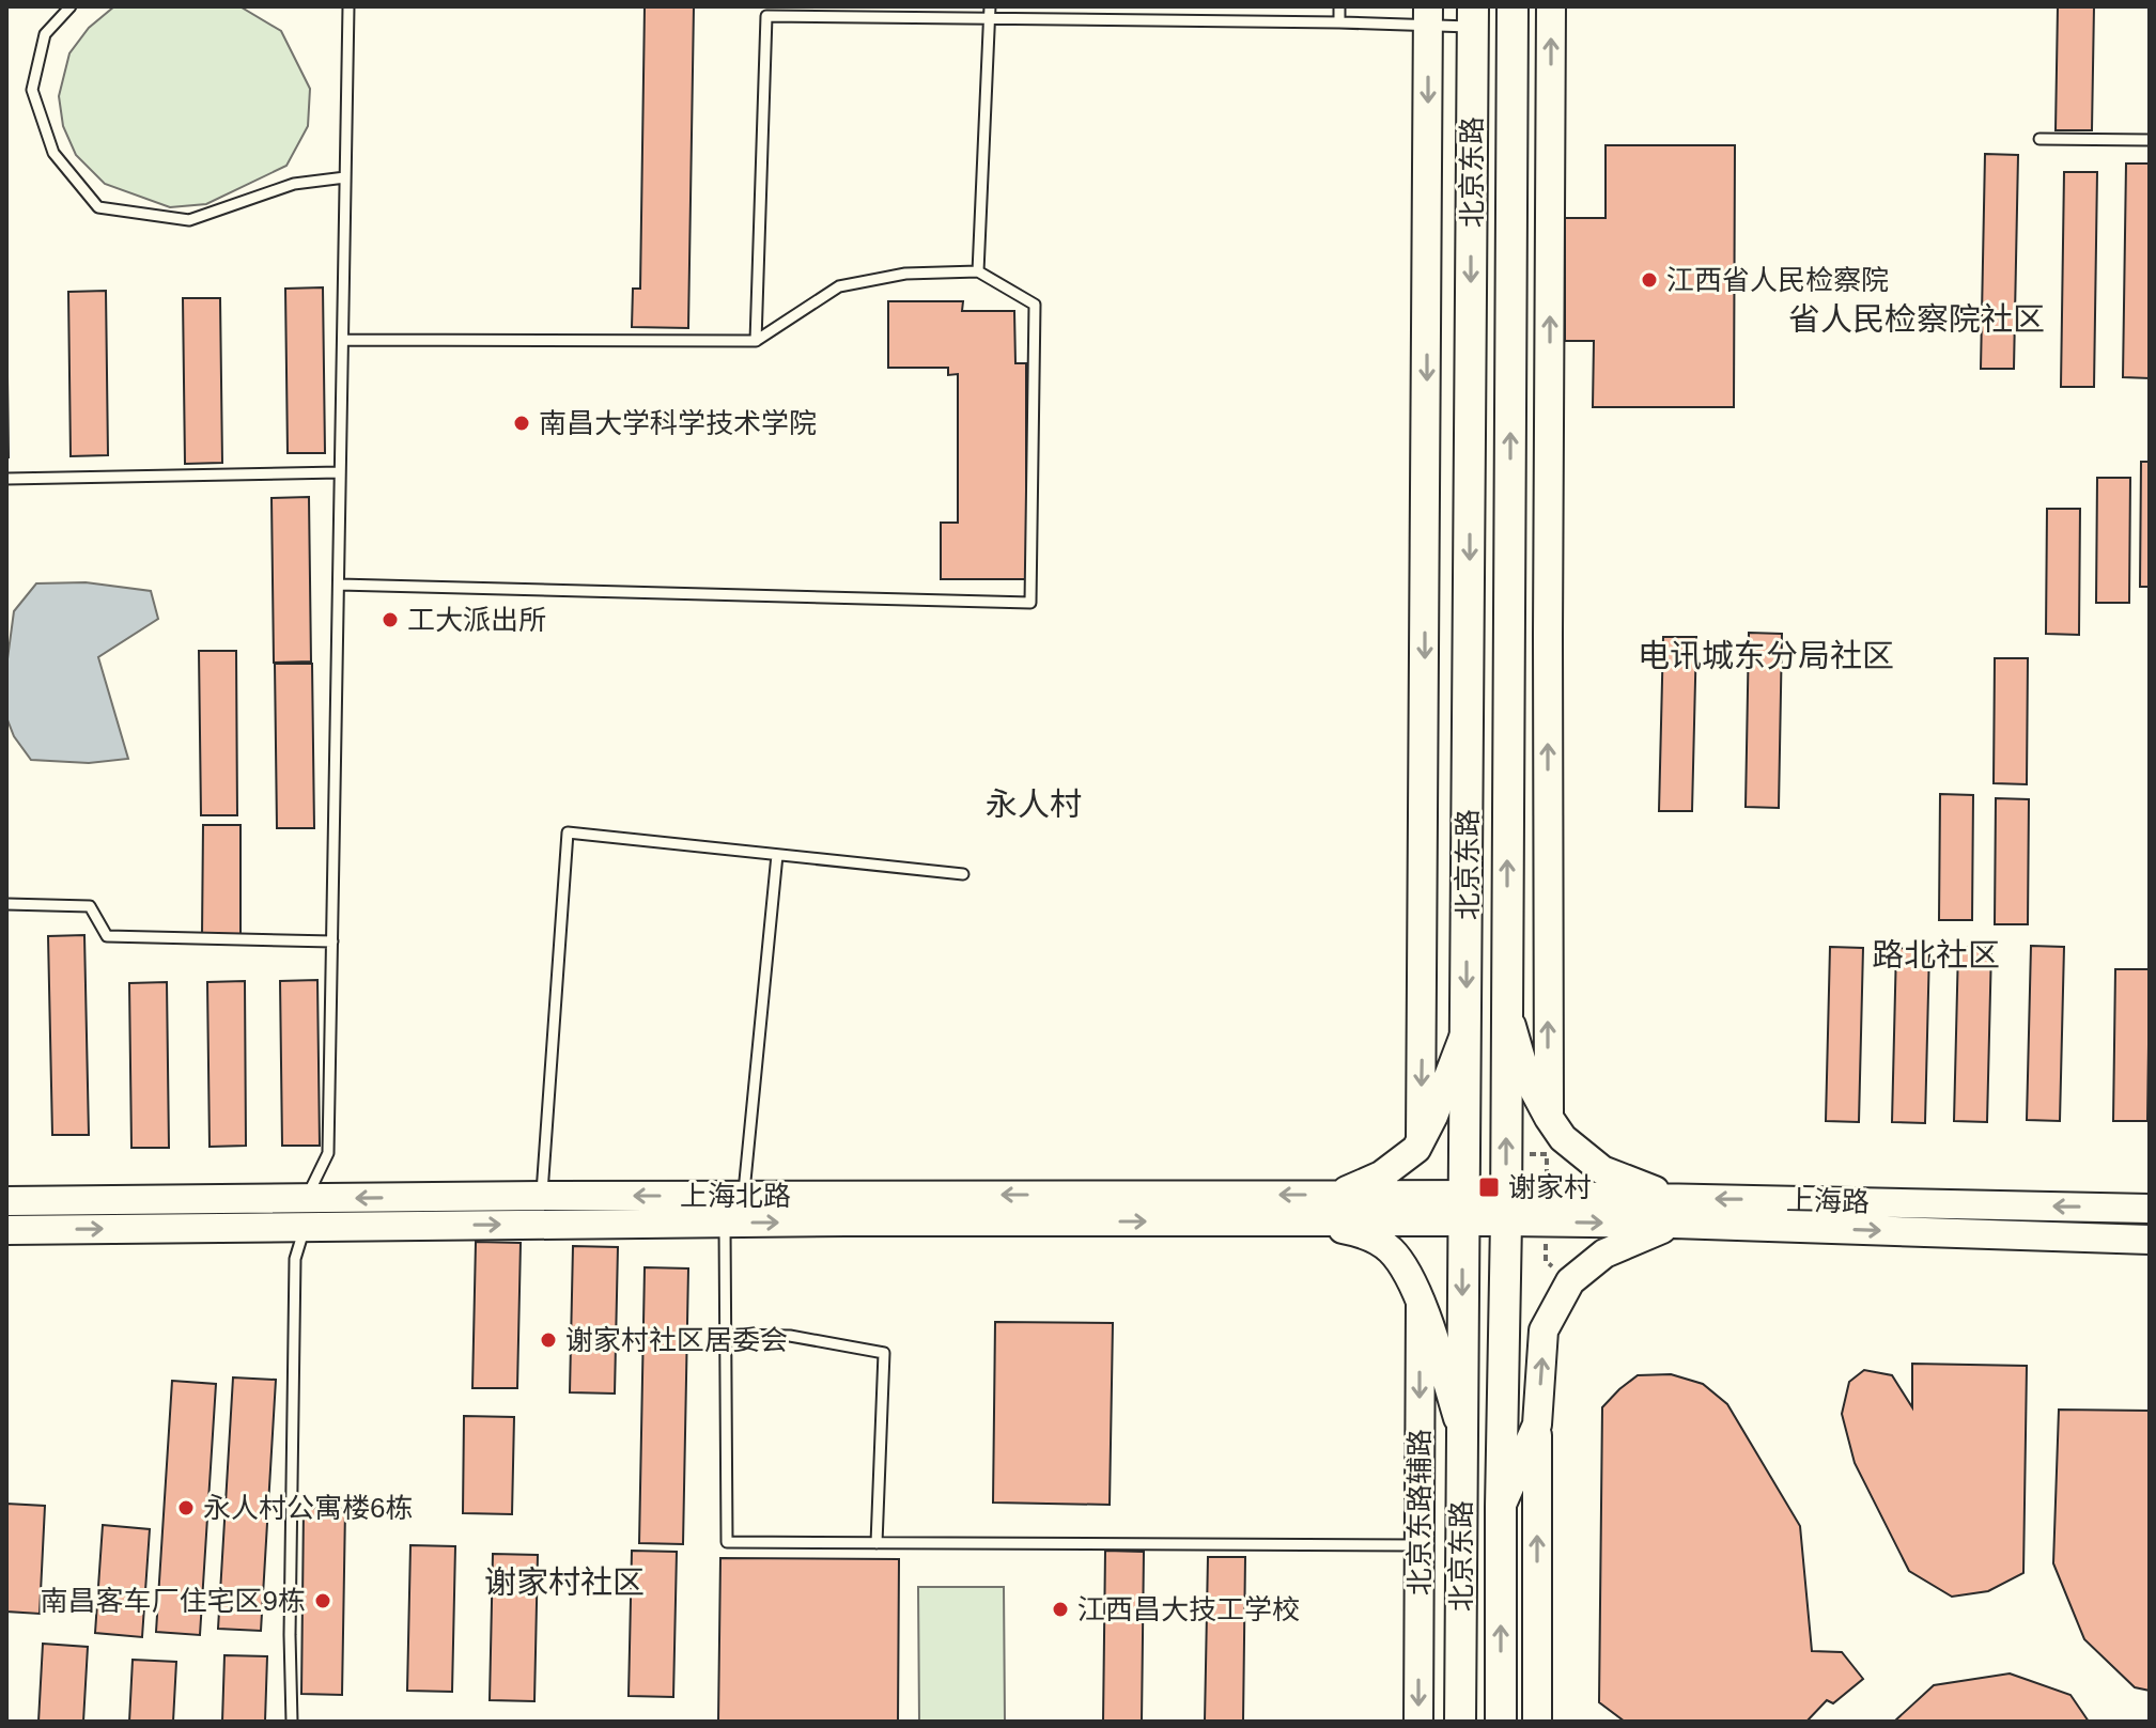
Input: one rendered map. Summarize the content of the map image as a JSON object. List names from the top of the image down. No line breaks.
{"streets":{"main road":["北京东路","上海北路","上海路","北京东路辅路"]},"crossings":[["北京东路","上海北路"],["北京东路","上海路"],["上海北路","上海路"]],"districts":["省人民检察院社区","电讯城东分局社区","永人村","路北社区","谢家村社区"],"places":{"other":["江西省人民检察院","南昌大学科学技术学院","工大派出所","谢家村社区居委会","永人村公寓楼6栋","南昌客车厂住宅区9栋","江西昌大技工学校"],"transit":["谢家村"]}}
